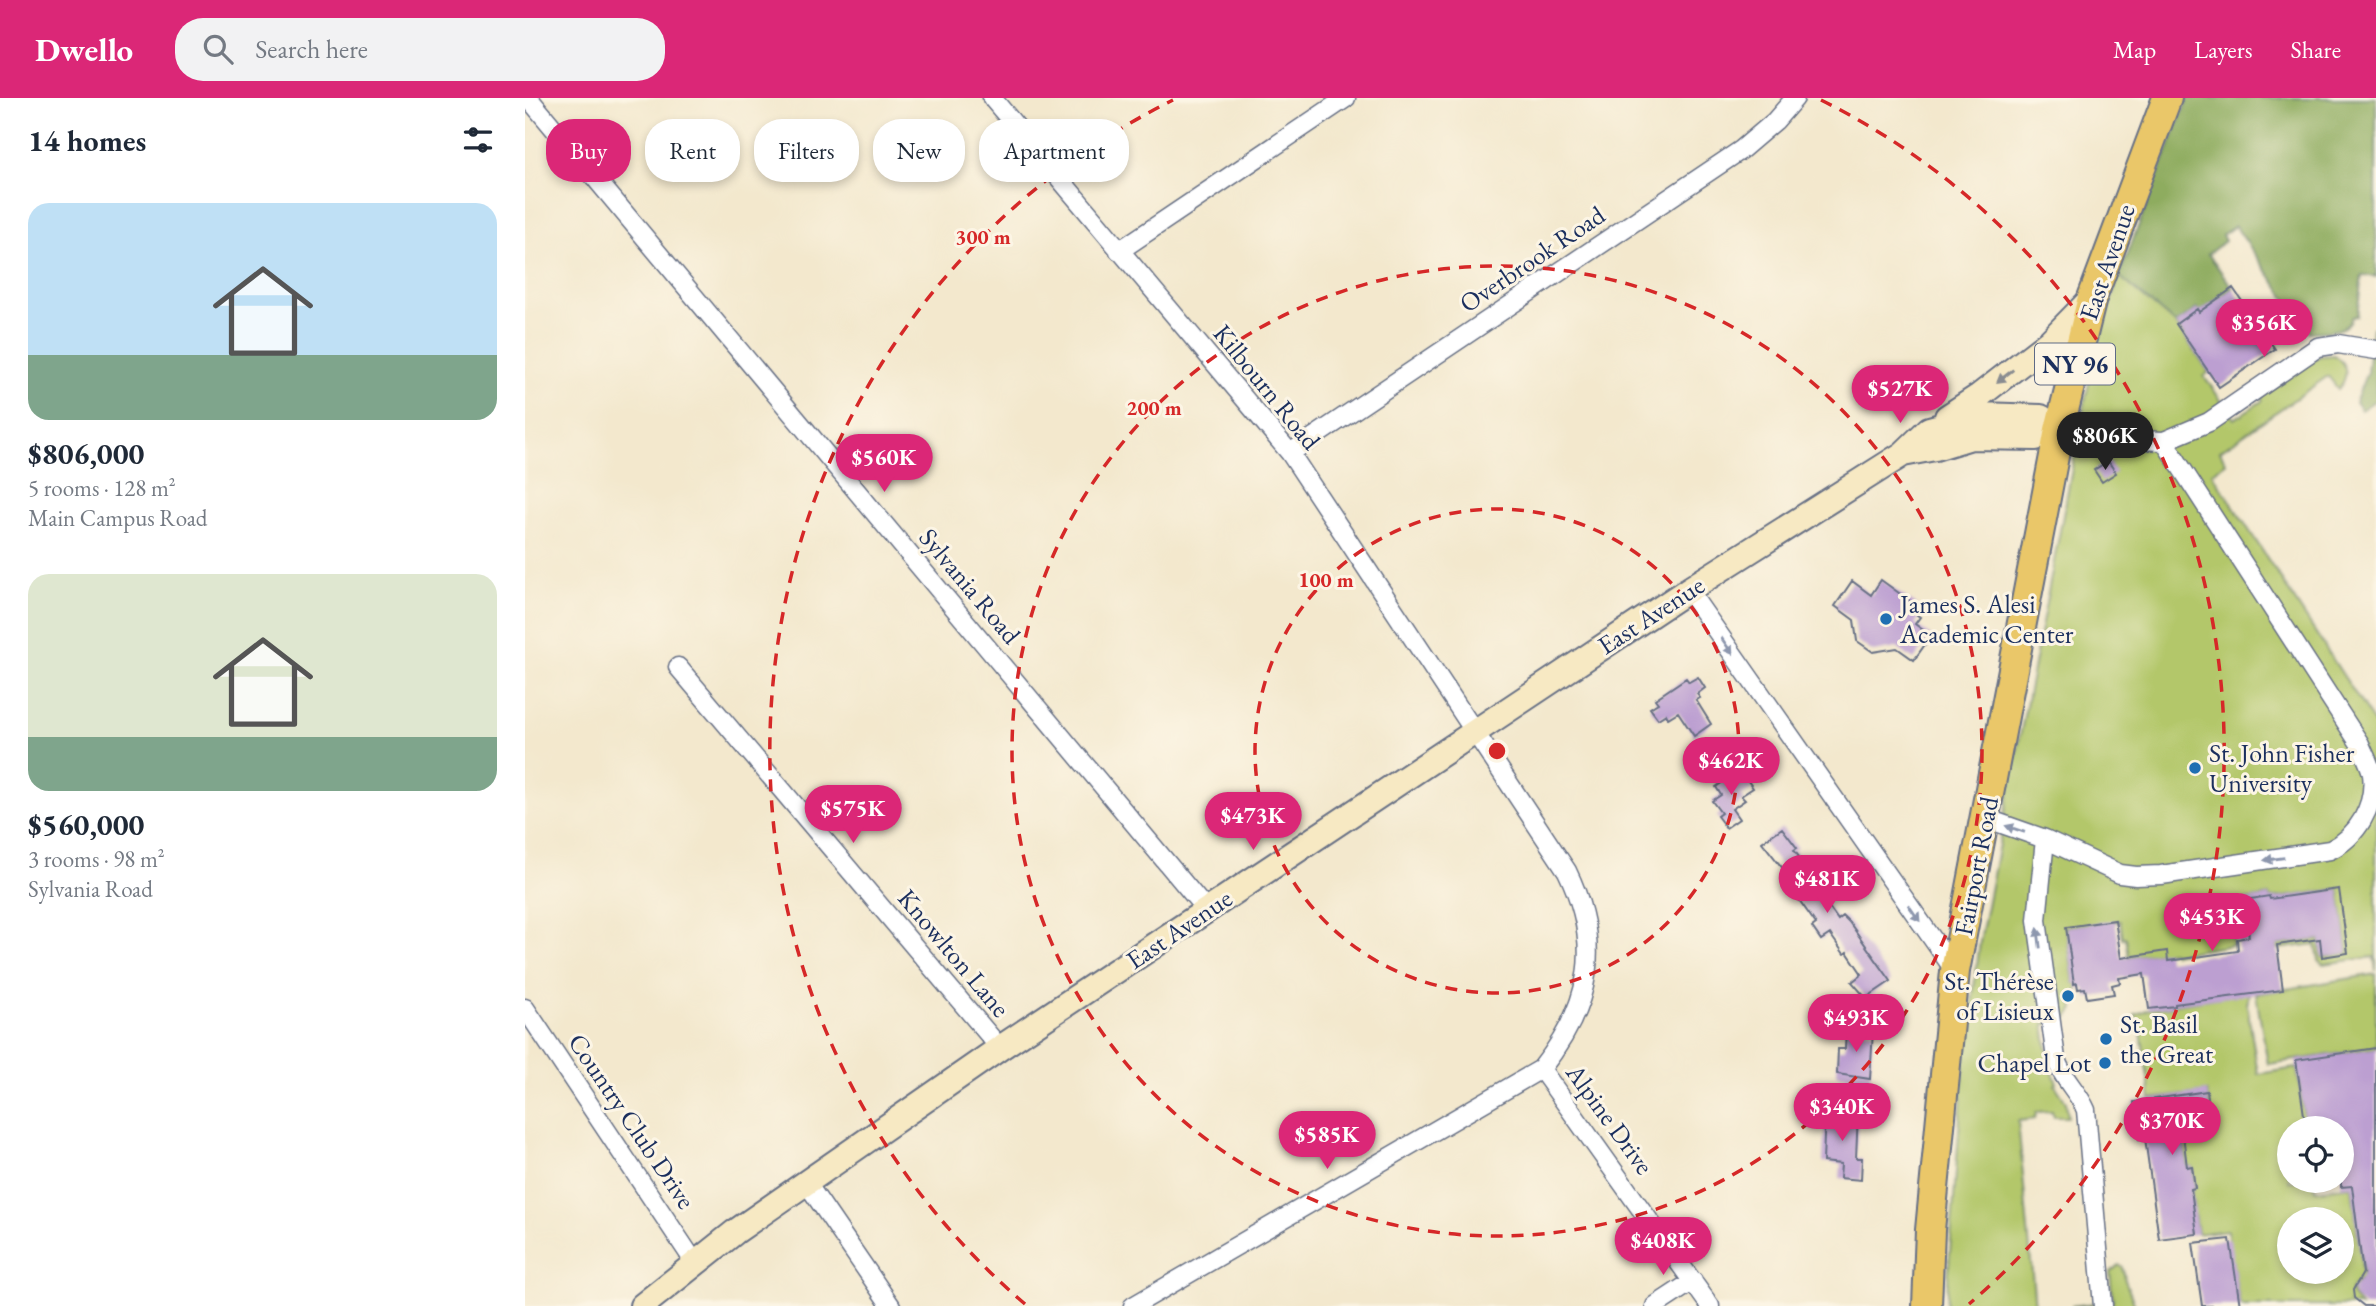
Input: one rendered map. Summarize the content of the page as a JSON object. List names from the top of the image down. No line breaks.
{"streets":{"main road":["East Avenue","NY 96","Fairport Road"],"street":["Overbrook Road","Kilbourn Road","Sylvania Road","Knowlton Lane","Alpine Drive","Country Club Drive"]},"crossings":[["Overbrook Road","Kilbourn Road"],["East Avenue","NY 96"],["East Avenue","Kilbourn Road"],["East Avenue","Sylvania Road"],["East Avenue","Fairport Road"],["East Avenue","Knowlton Lane"],["East Avenue","Alpine Drive"],["East Avenue","Country Club Drive"],["Kilbourn Road","Alpine Drive"]],"places":["James S. Alesi Academic Center","St. John Fisher University","St. Thérèse of Lisieux","St. Basil the Great","Chapel Lot"],"page":{"header":"Dwello","search":"Search here","nav":["Map","Layers","Share"],"heading":"14 homes","chip":["Buy","Rent","Filters","New","Apartment"],"list":[{"name":"$806,000","note":"5 rooms · 128 m² · Main Campus Road"},{"name":"$560,000","note":"3 rooms · 98 m² · Sylvania Road"}],"price":["$356K","$527K","$806K","$560K","$462K","$575K","$473K","$481K","$453K","$493K","$340K","$370K","$585K","$408K"]},"rings":["300 m","200 m","100 m"]}
